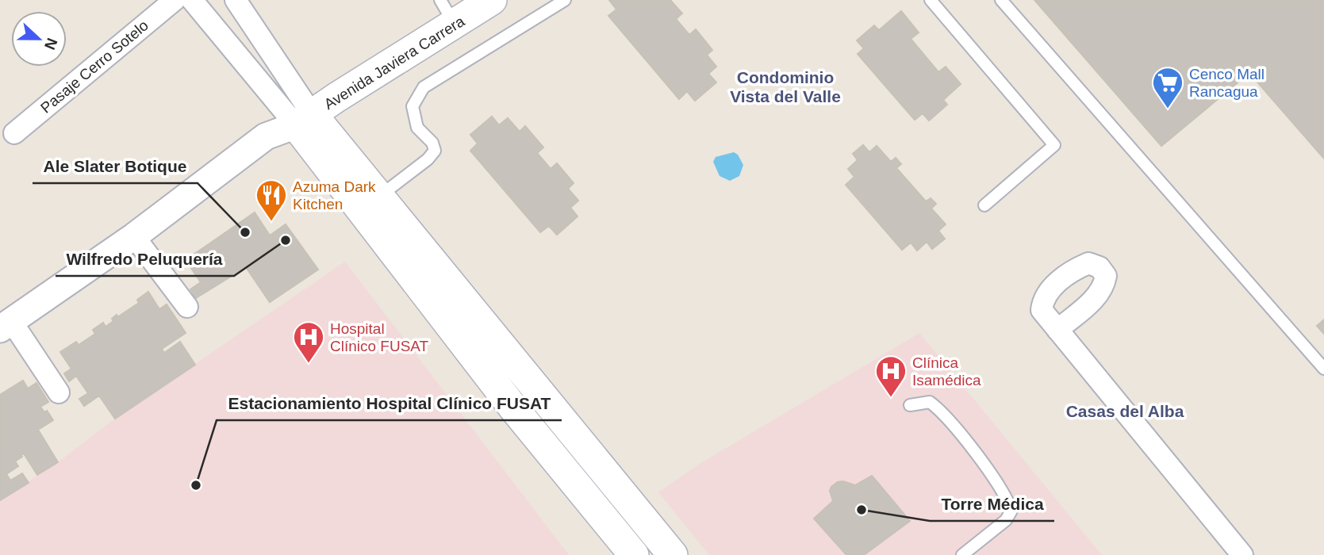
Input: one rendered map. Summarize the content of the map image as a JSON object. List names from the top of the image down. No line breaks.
{"streets":{"main road":["Avenida Javiera Carrera"],"street":["Pasaje Cerro Sotelo"]},"districts":["Condominio Vista del Valle","Casas del Alba"],"places":{"supermarket":["Cenco Mall Rancagua"],"restaurant":["Azuma Dark Kitchen"],"other":["Ale Slater Botique","Wilfredo Peluquería","Estacionamiento Hospital Clínico FUSAT","Torre Médica"],"hospital":["Hospital Clínico FUSAT","Clínica Isamédica"]},"north":"right"}
